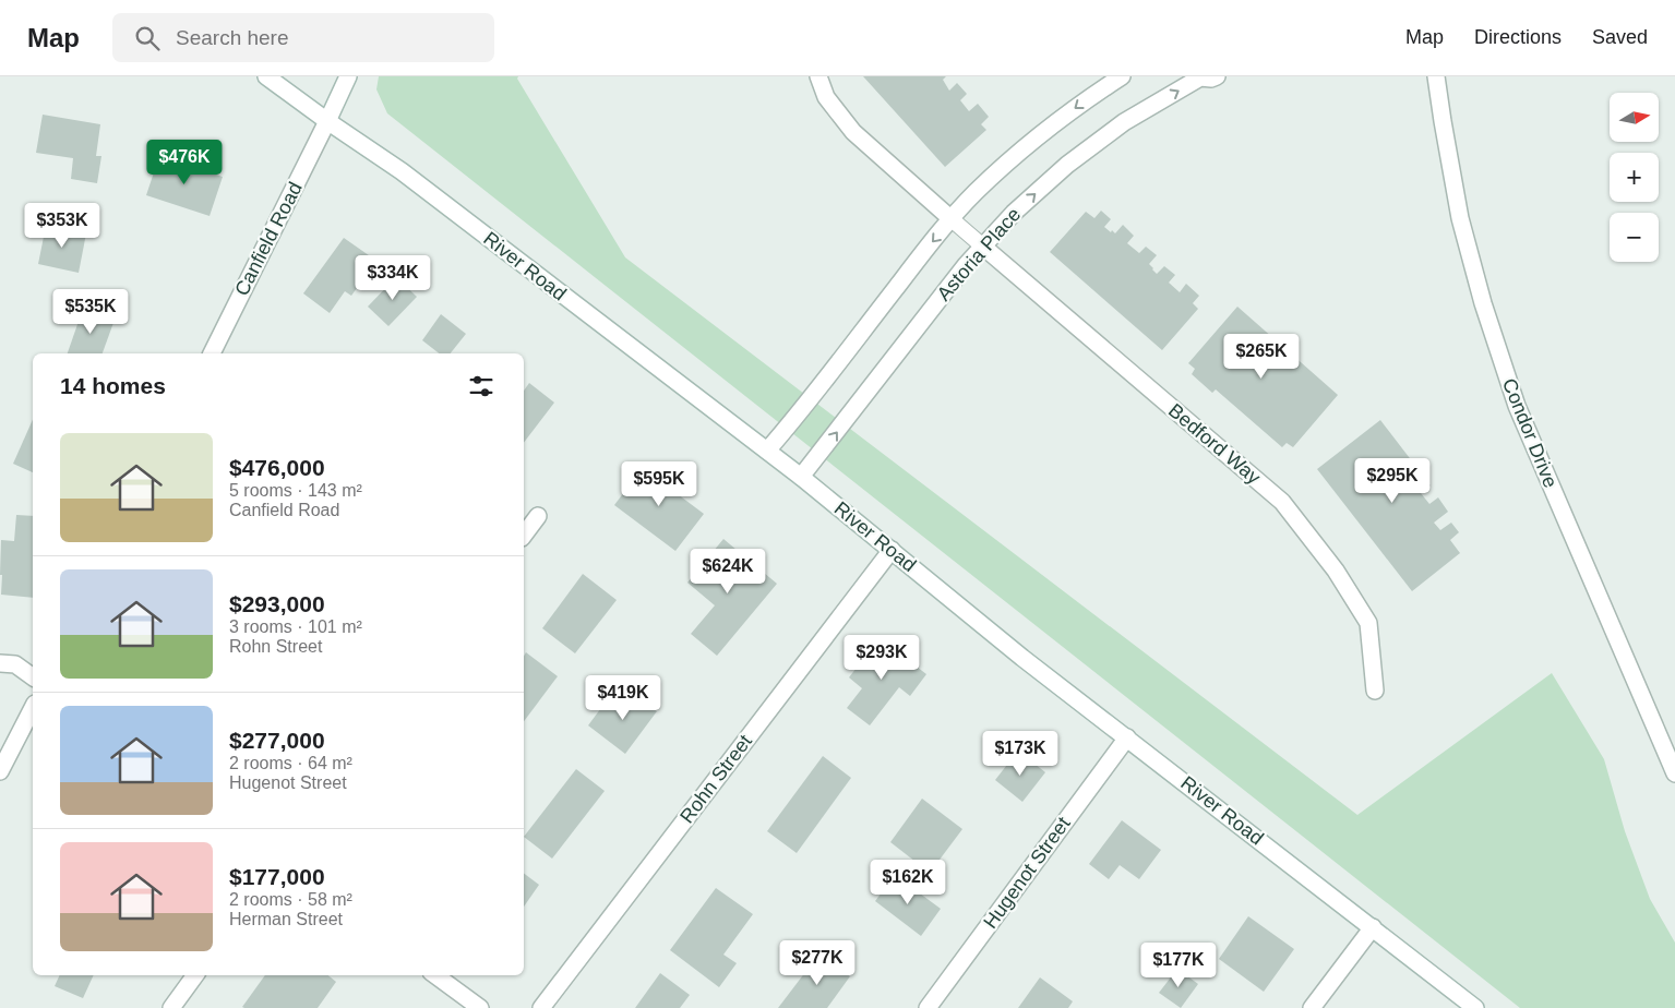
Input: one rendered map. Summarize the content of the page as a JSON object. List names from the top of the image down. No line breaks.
{"streets":{"street":["Canfield Road","Astoria Place","River Road","Condor Drive","Bedford Way","Rohn Street","Hugenot Street"]},"crossings":[["Canfield Road","River Road"],["Astoria Place","River Road"],["Astoria Place","Bedford Way"],["River Road","Rohn Street"],["River Road","Hugenot Street"]],"north":"right","page":{"header":"Map","search":"Search here","nav":["Map","Directions","Saved"],"map_buttons":["+","−"],"price":["$476K","$353K","$334K","$535K","$265K","$295K","$595K","$624K","$293K","$419K","$173K","$162K","$277K","$177K"],"heading":"14 homes","list":[{"name":"$476,000","note":"5 rooms · 143 m² · Canfield Road"},{"name":"$293,000","note":"3 rooms · 101 m² · Rohn Street"},{"name":"$277,000","note":"2 rooms · 64 m² · Hugenot Street"},{"name":"$177,000","note":"2 rooms · 58 m² · Herman Street"}]}}
